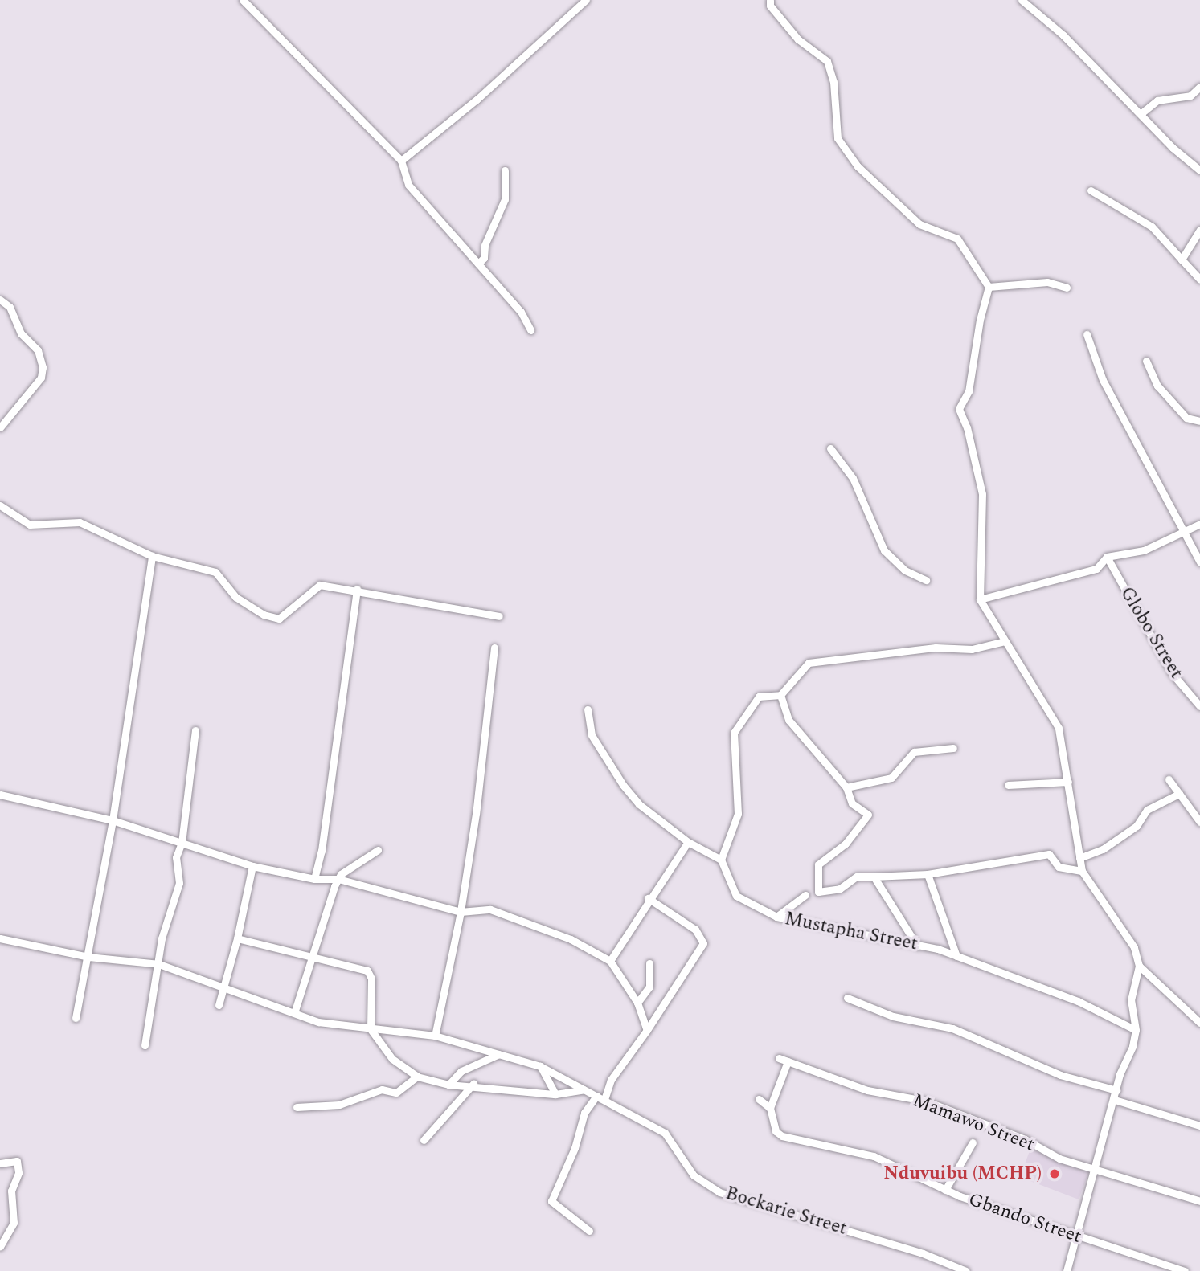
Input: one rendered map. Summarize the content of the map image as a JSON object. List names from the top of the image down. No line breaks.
{"streets":{"street":["Globo Street","Mustapha Street","Mamawo Street","Bockarie Street","Gbando Street"]},"places":["Nduvuibu (MCHP)"]}
